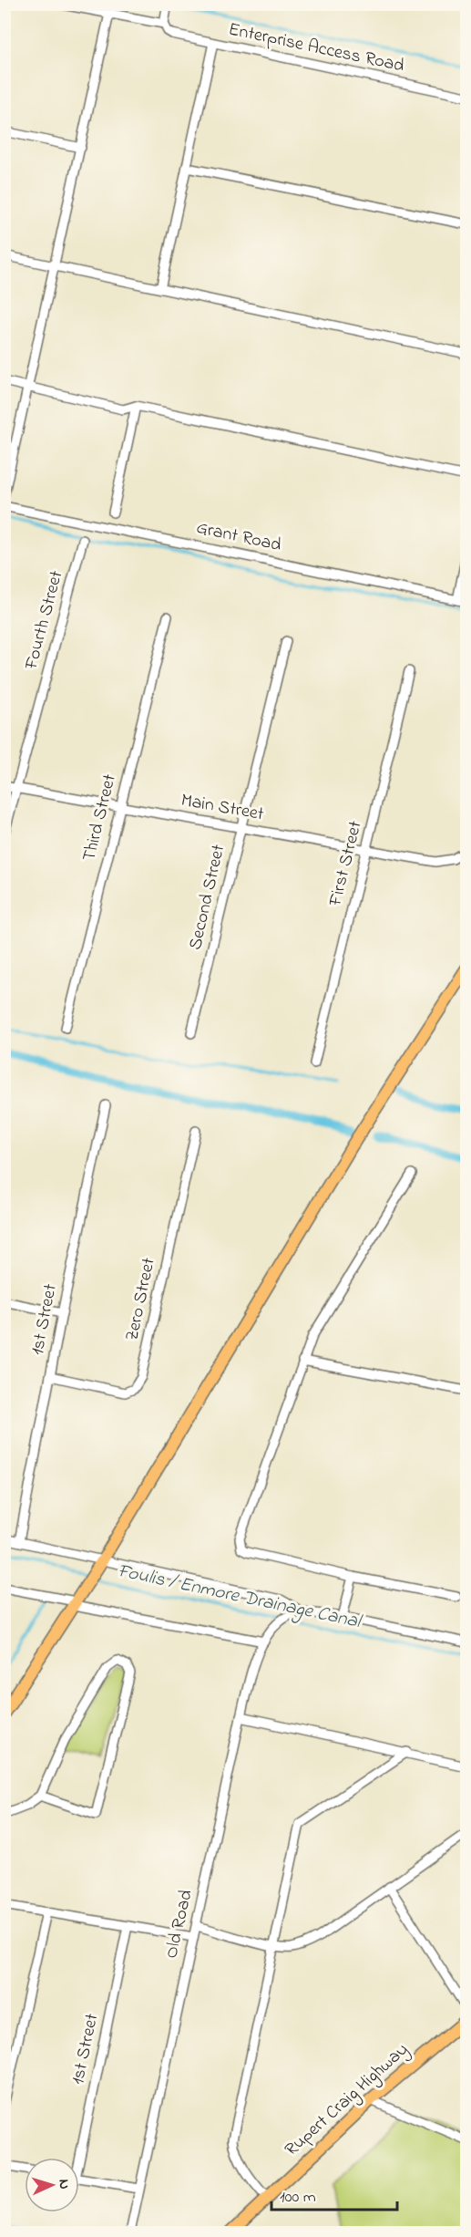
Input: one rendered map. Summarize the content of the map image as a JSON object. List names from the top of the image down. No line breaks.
{"streets":{"main road":["Rupert Craig Highway"],"street":["Enterprise Access Road","Grant Road","Fourth Street","Main Street","Third Street","First Street","Second Street","Zero Street","1st Street","Old Road"]},"crossings":[["Fourth Street","Main Street"],["Main Street","Third Street"],["Main Street","First Street"],["Main Street","Second Street"],["Zero Street","1st Street"]],"water":["Foulis / Enmore Drainage Canal"],"scale_bar":"100 m","north":"right"}
